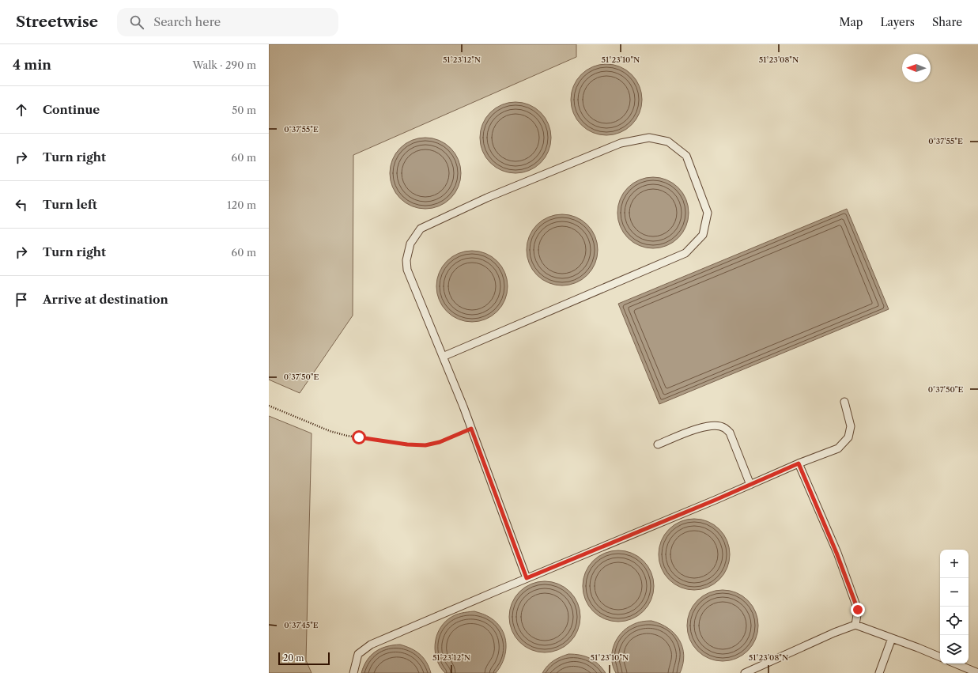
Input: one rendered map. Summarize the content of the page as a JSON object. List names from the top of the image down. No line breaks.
{"scale_bar":"20 m","north":"left","page":{"header":"Streetwise","search":"Search here","nav":["Map","Layers","Share"],"heading":["4 min","Walk · 290 m"],"list":[["Continue","50 m"],["Turn right","60 m"],["Turn left","120 m"],["Turn right","60 m"],"Arrive at destination"],"map_buttons":["+","−"],"scale":"20 m"},"coordinates":["51°23'12\"N","51°23'10\"N","51°23'08\"N","0°37'55\"E","0°37'50\"E","0°37'45\"E"]}
